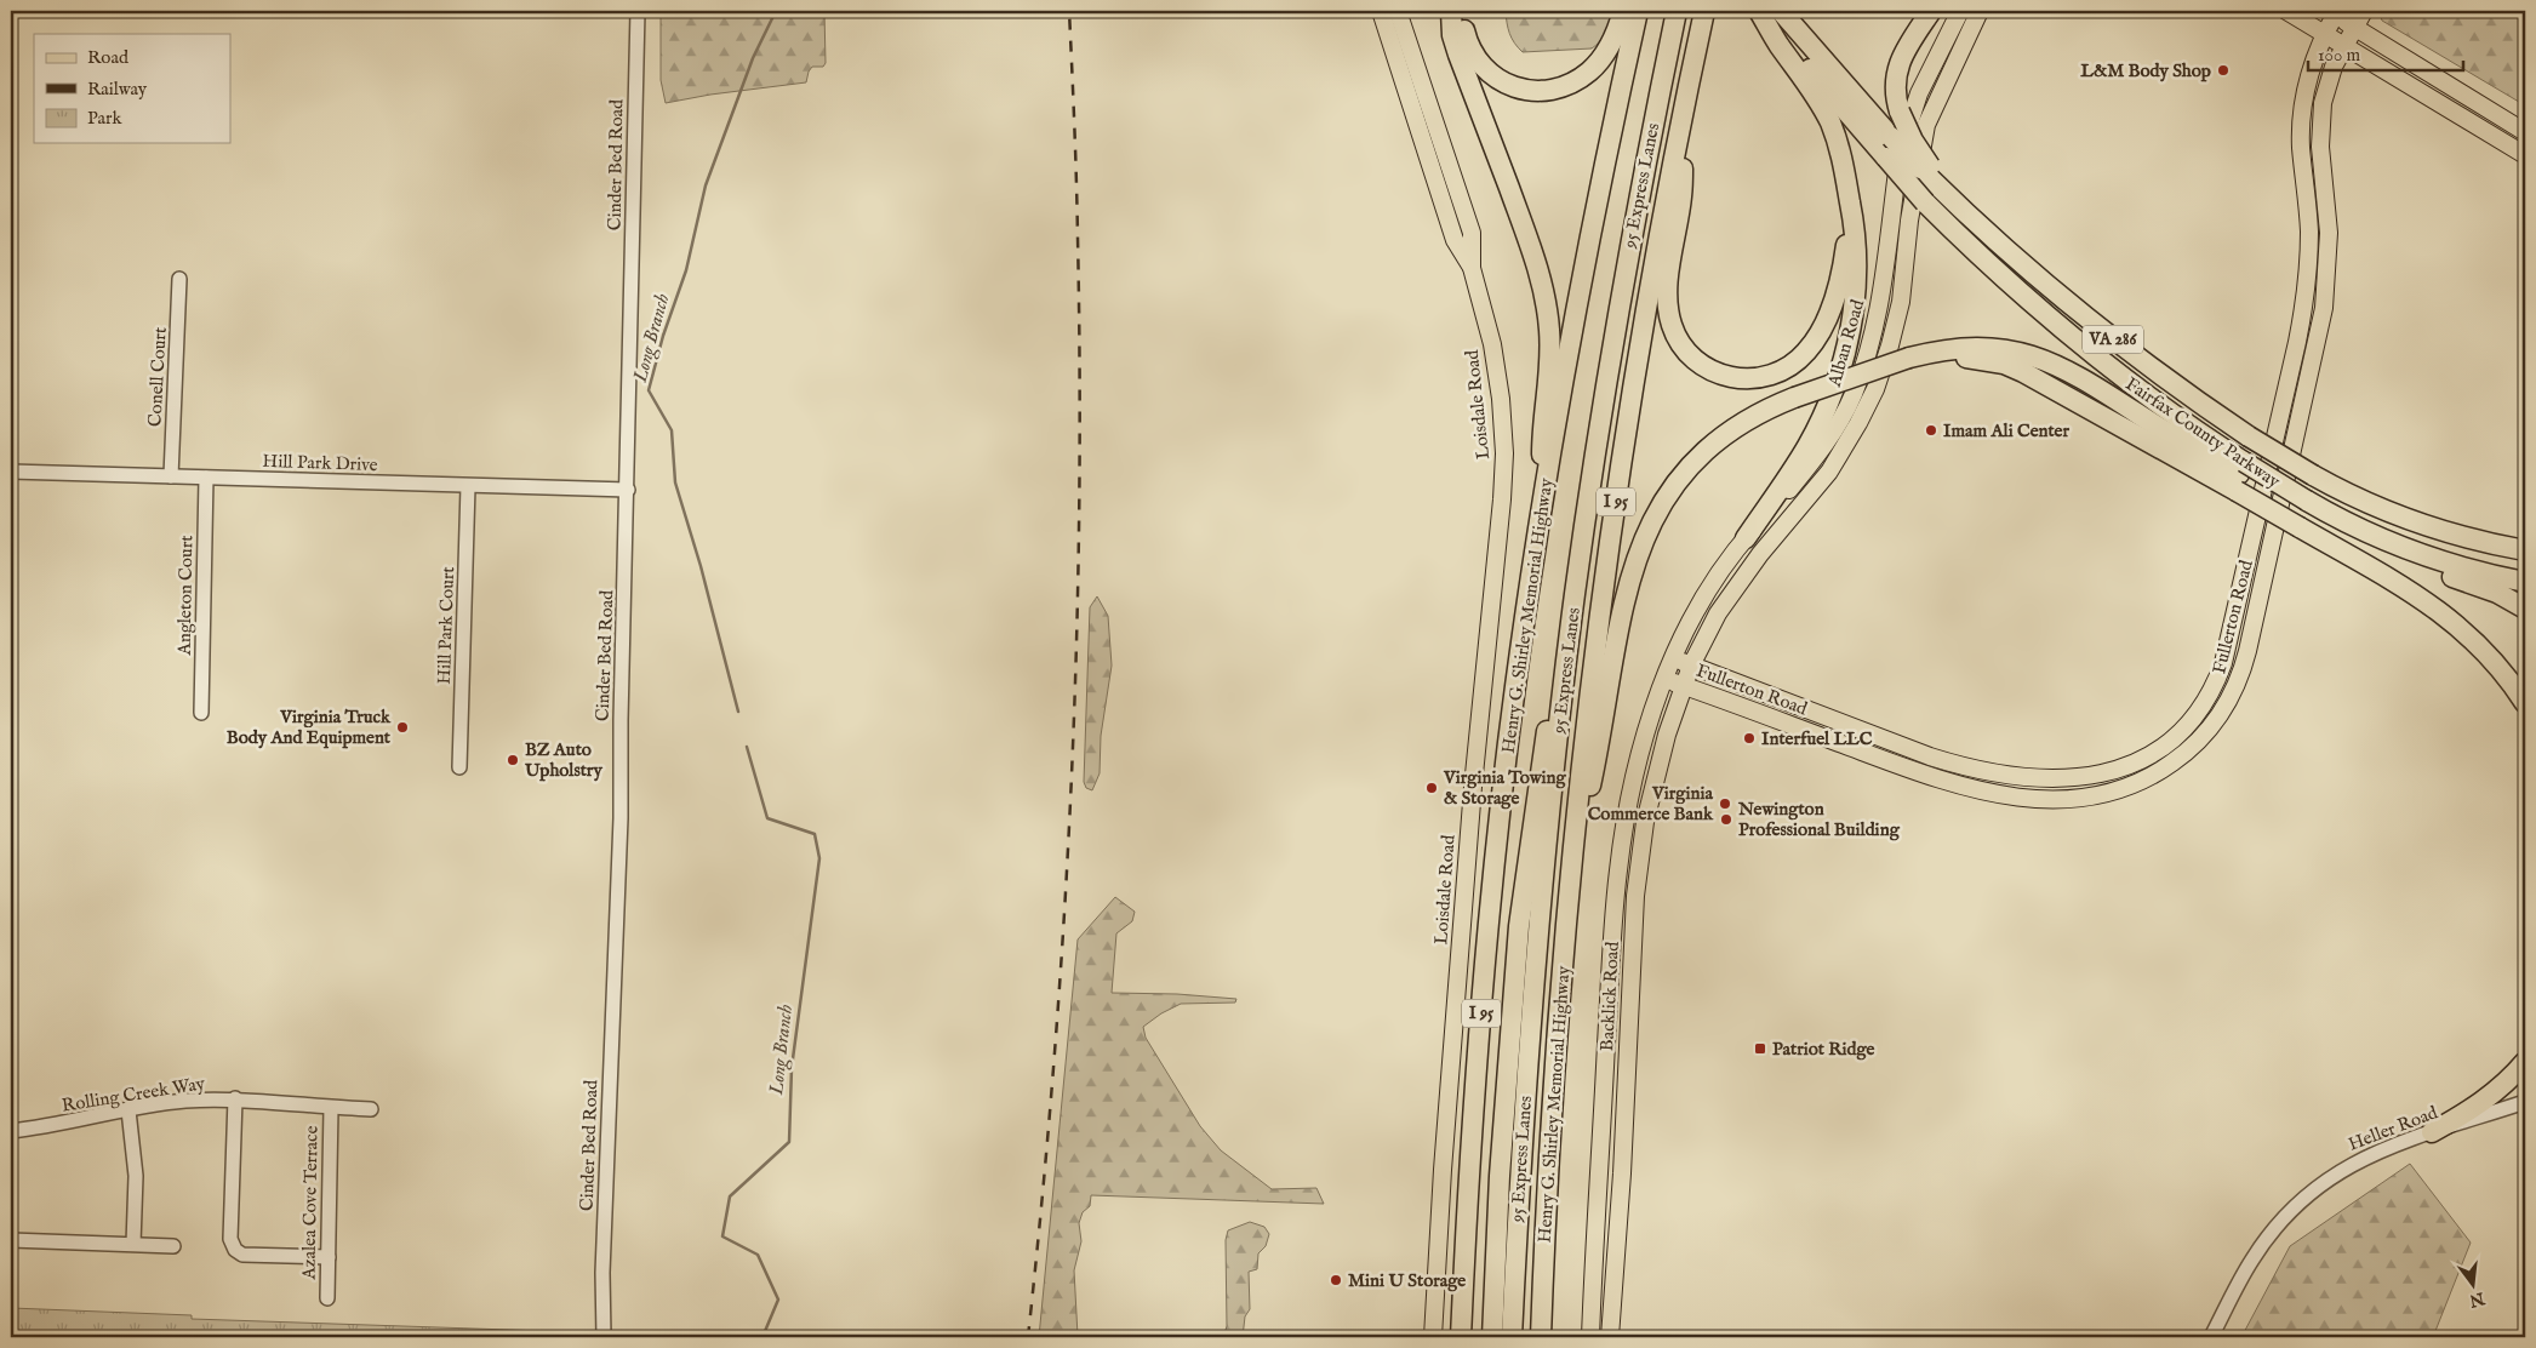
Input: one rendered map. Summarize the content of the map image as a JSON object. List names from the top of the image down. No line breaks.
{"streets":{"highway":["95 Express Lanes","VA 286","Fairfax County Parkway","I 95","Henry G. Shirley Memorial Highway"],"main road":["Alban Road","Loisdale Road","Fullerton Road","Backlick Road"],"street":["Cinder Bed Road","Conell Court","Hill Park Drive","Angleton Court","Hill Park Court","Rolling Creek Way","Heller Road","Azalea Cove Terrace"]},"crossings":[["Cinder Bed Road","Hill Park Drive"],["Alban Road","Fairfax County Parkway"],["Alban Road","Fullerton Road"],["Alban Road","Backlick Road"],["Conell Court","Hill Park Drive"],["Hill Park Drive","Angleton Court"],["Hill Park Drive","Hill Park Court"],["Fullerton Road","Backlick Road"],["Rolling Creek Way","Azalea Cove Terrace"]],"water":["Long Branch"],"places":{"other":["L&M Body Shop","Imam Ali Center","Virginia Truck Body And Equipment","Interfuel LLC","BZ Auto Upholstry","Virginia Towing & Storage","Virginia Commerce Bank","Newington Professional Building","Mini U Storage"],"transit":["Patriot Ridge"]},"legend":["Road","Railway","Park"],"scale_bar":"100 m","north":"bottom"}
